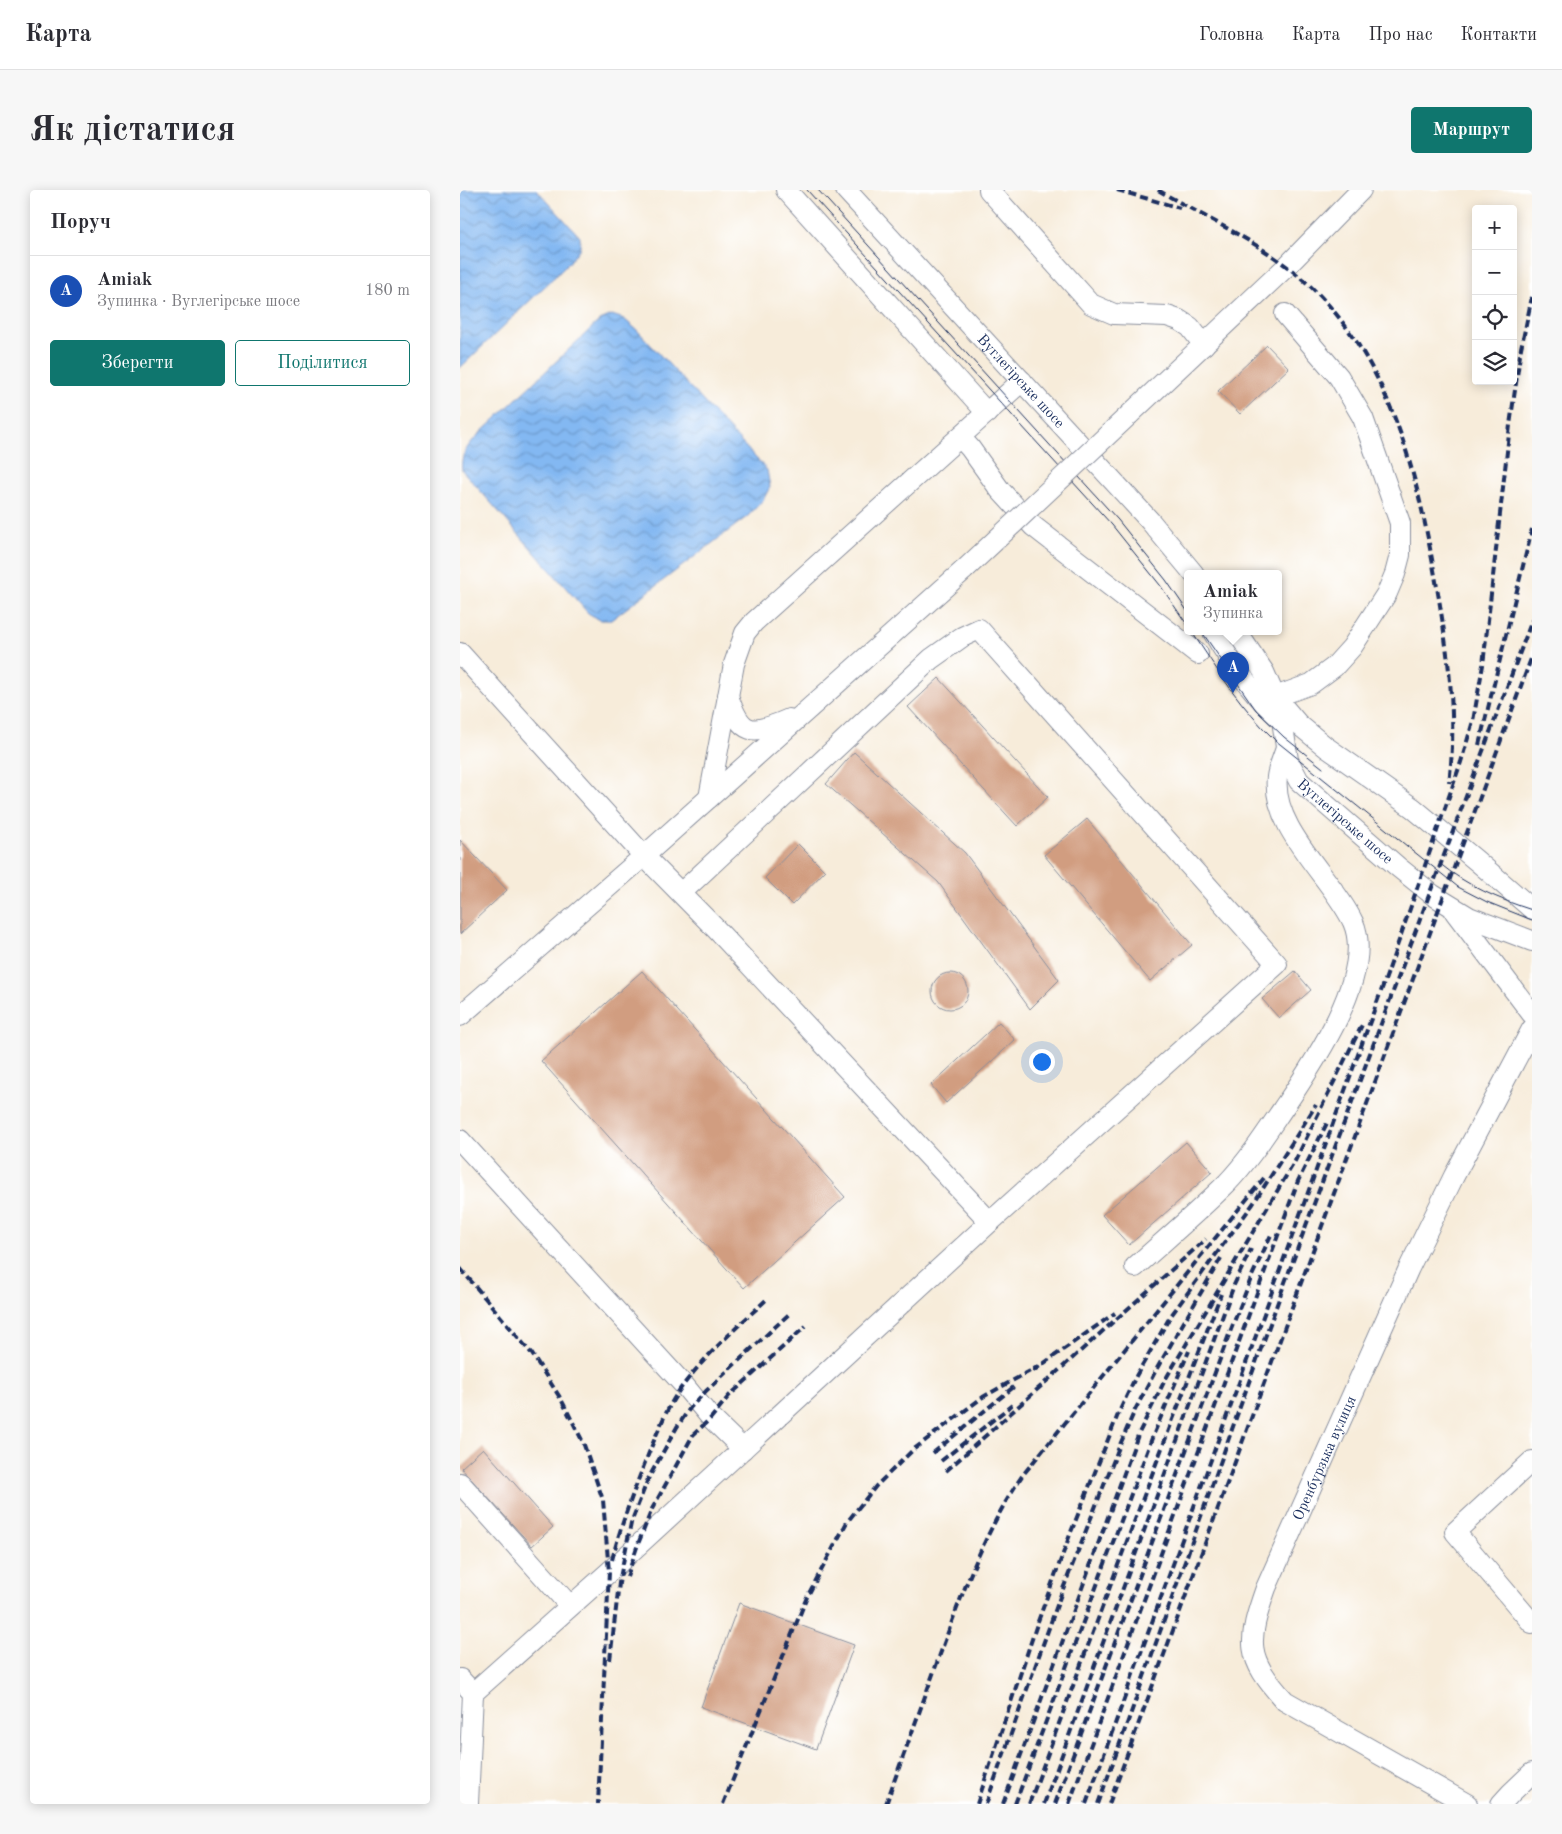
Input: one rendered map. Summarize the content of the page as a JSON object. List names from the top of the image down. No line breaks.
{"streets":{"street":["Вуглегірське шосе","Оренбурзька вулиця"]},"page":{"header":"Карта","nav":["Головна","Карта","Про нас","Контакти"],"buttons":["Маршрут",["Зберегти","Поділитися"]],"title":"Як дістатися","heading":"Поруч","map_buttons":["+","−"],"list":[{"mark":"A","name":"Amiak","note":"Зупинка · Вуглегірське шосе","value":"180 m"}],"popup":["Amiak","Зупинка"],"pins":"A"}}
